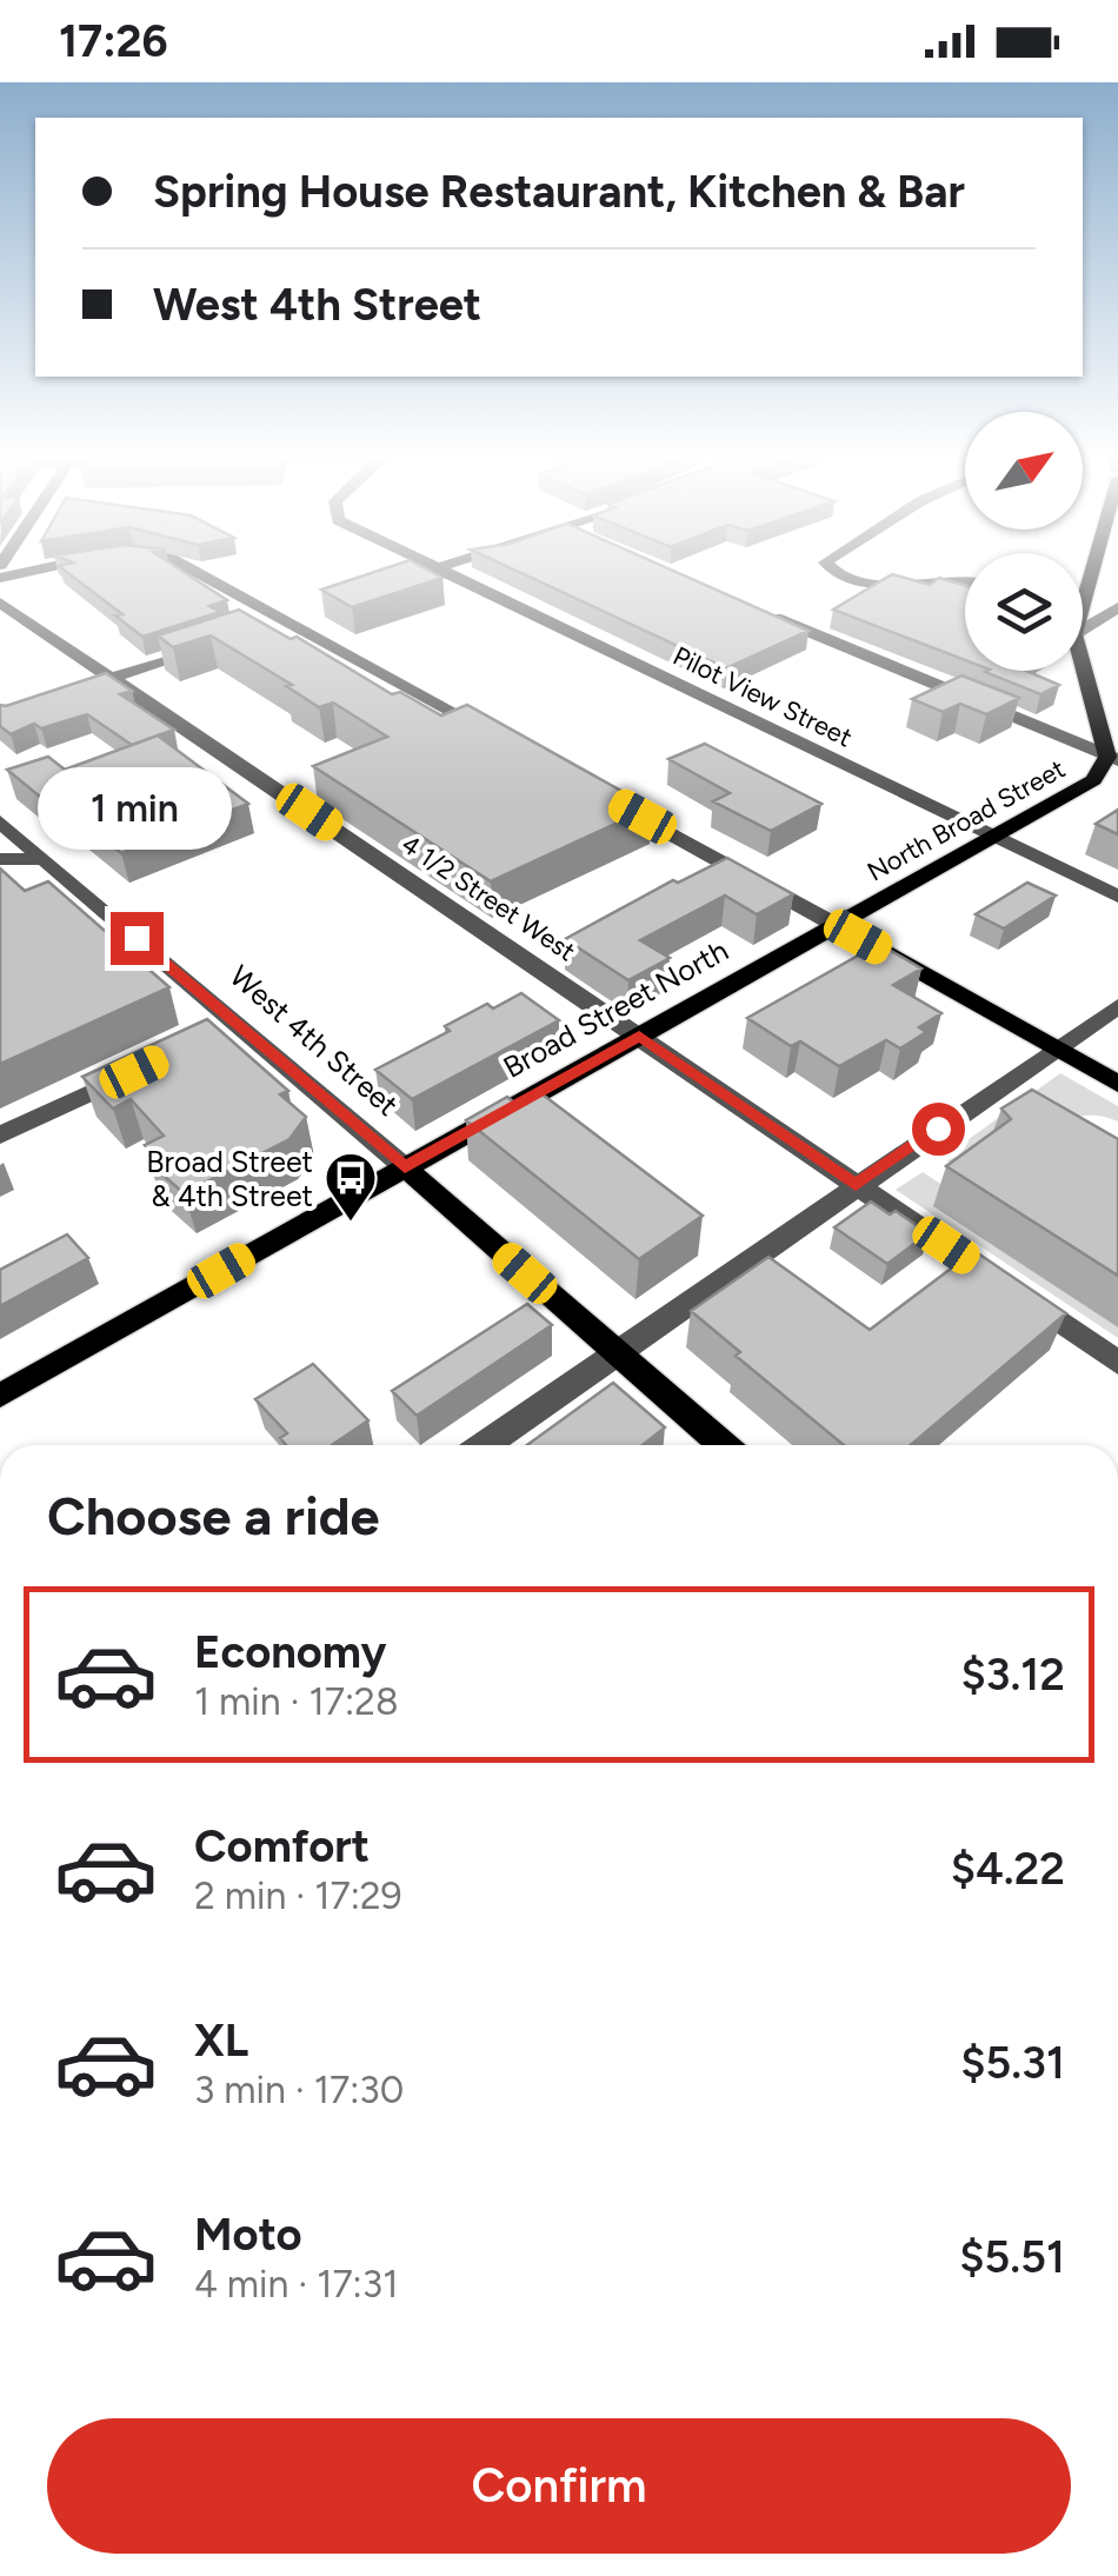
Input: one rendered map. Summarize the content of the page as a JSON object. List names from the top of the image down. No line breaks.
{"streets":{"main road":["North Broad Street","Broad Street North","West 4th Street"],"street":["Pilot View Street","4 1/2 Street West"]},"crossings":[["Pilot View Street","North Broad Street"],["North Broad Street","Broad Street North"],["4 1/2 Street West","Broad Street North"],["Broad Street North","West 4th Street"]],"places":{"bus stop":["Broad Street & 4th Street"]},"north":"top right","page":{"status":"17:26","banner":["Spring House Restaurant, Kitchen & Bar","West 4th Street"],"bubble":"1 min","heading":"Choose a ride","list":[{"name":"Economy","note":"1 min · 17:28","value":"$3.12"},{"name":"Comfort","note":"2 min · 17:29","value":"$4.22"},{"name":"XL","note":"3 min · 17:30","value":"$5.31"},{"name":"Moto","note":"4 min · 17:31","value":"$5.51"}],"buttons":"Confirm"}}
